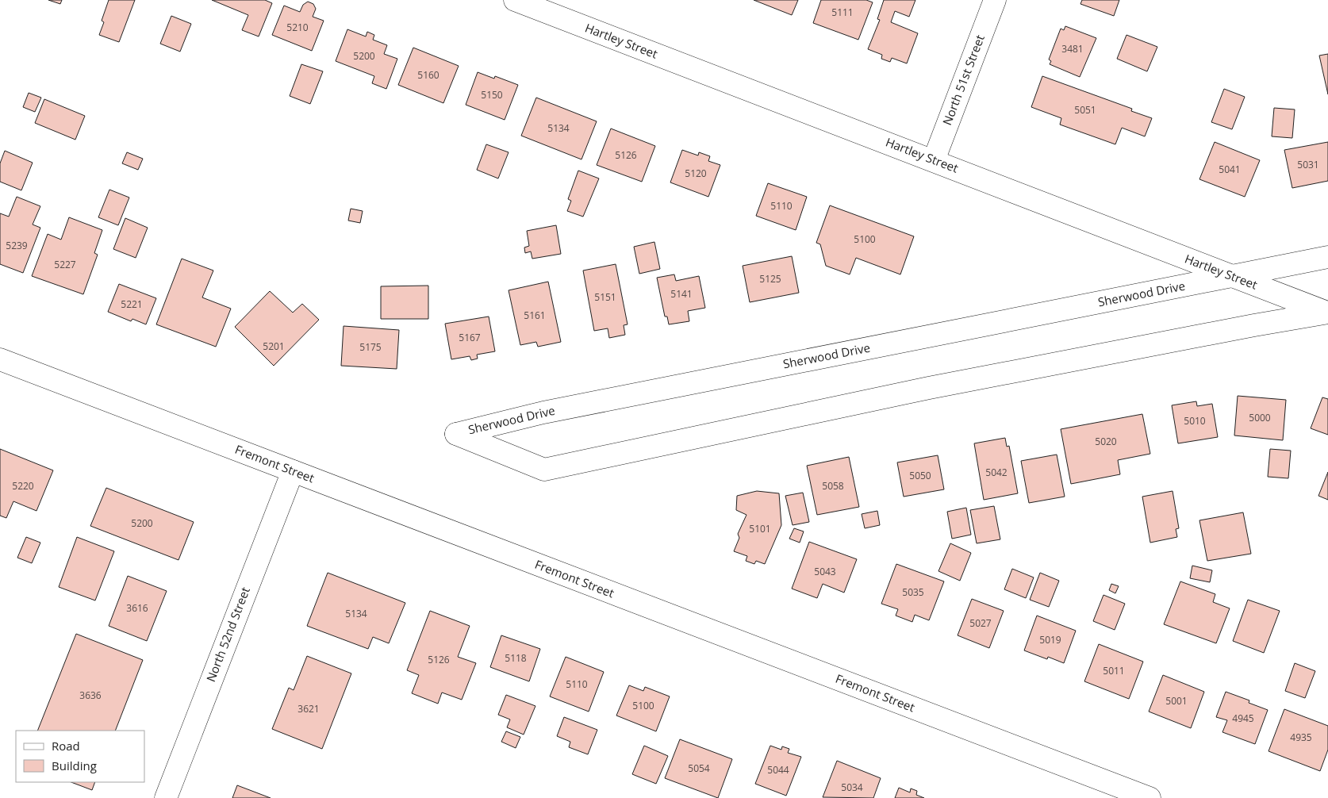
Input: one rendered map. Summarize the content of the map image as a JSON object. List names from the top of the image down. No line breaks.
{"streets":{"street":["Hartley Street","North 51st Street","Sherwood Drive","Fremont Street","North 52nd Street"]},"crossings":[["Hartley Street","North 51st Street"],["Hartley Street","Sherwood Drive"],["Fremont Street","North 52nd Street"]],"house_numbers":["5111","5210","3481","5200","5160","5150","5051","5134","5126","5031","5041","5120","5110","5100","5239","5227","5125","5141","5151","5221","5161","5167","5201","5175","5000","5010","5020","5042","5050","5220","5058","5200","5101","5043","5035","3616","5134","5027","5019","5118","5126","5011","5110","3636","5001","5100","3621","4945","4935","5054","5044","5034"],"legend":["Road","Building"]}
